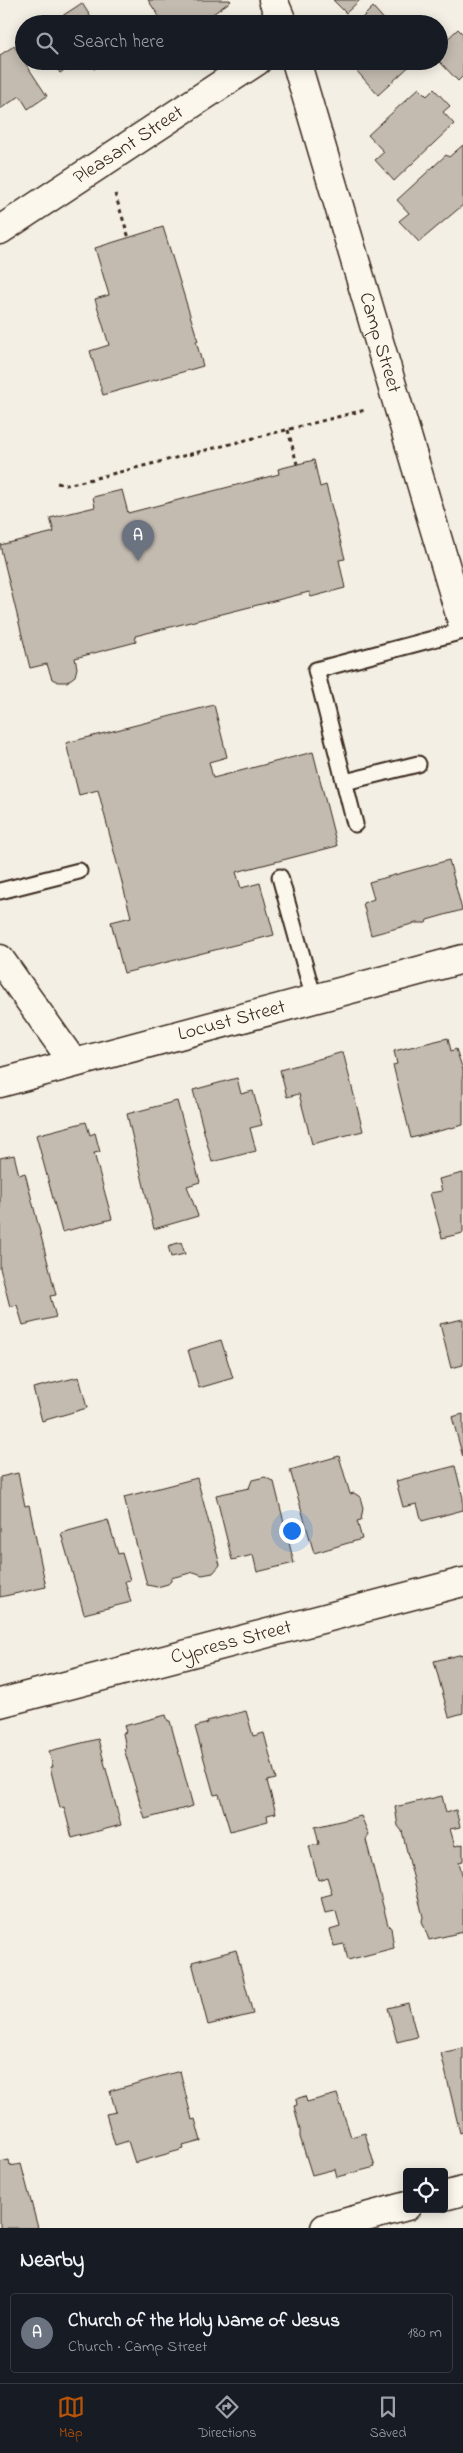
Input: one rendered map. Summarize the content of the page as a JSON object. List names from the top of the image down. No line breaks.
{"streets":{"street":["Pleasant Street","Camp Street","Locust Street","Cypress Street"]},"page":{"search":"Search here","pins":"A","heading":"Nearby","list":[{"mark":"A","name":"Church of the Holy Name of Jesus","note":"Church · Camp Street","value":"180 m"}],"nav":["Map","Directions","Saved"]}}
